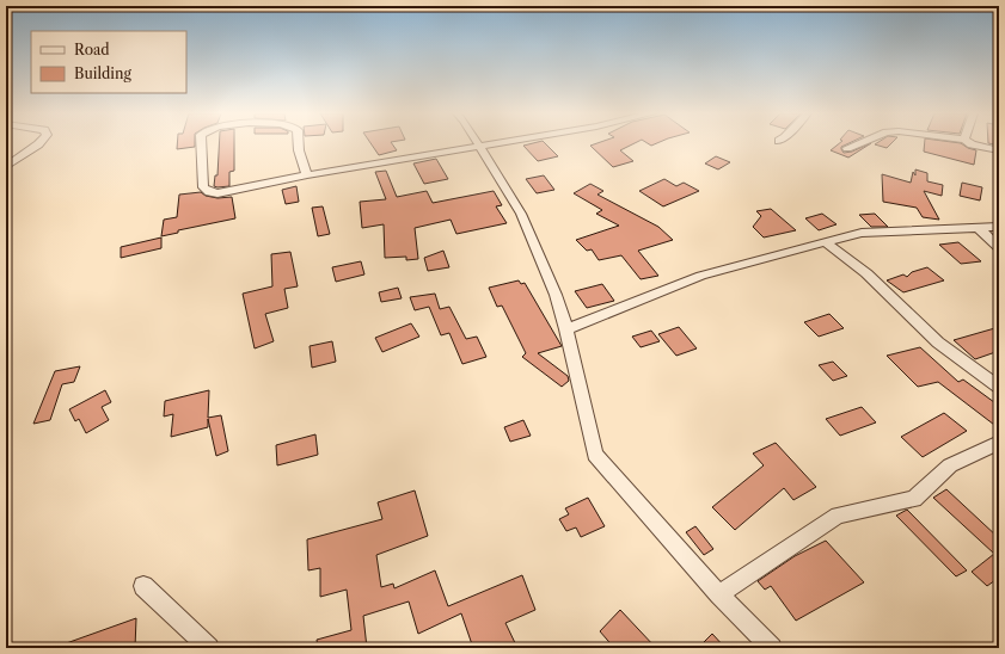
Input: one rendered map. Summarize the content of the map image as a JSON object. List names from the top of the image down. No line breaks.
{"legend":["Road","Building"]}
